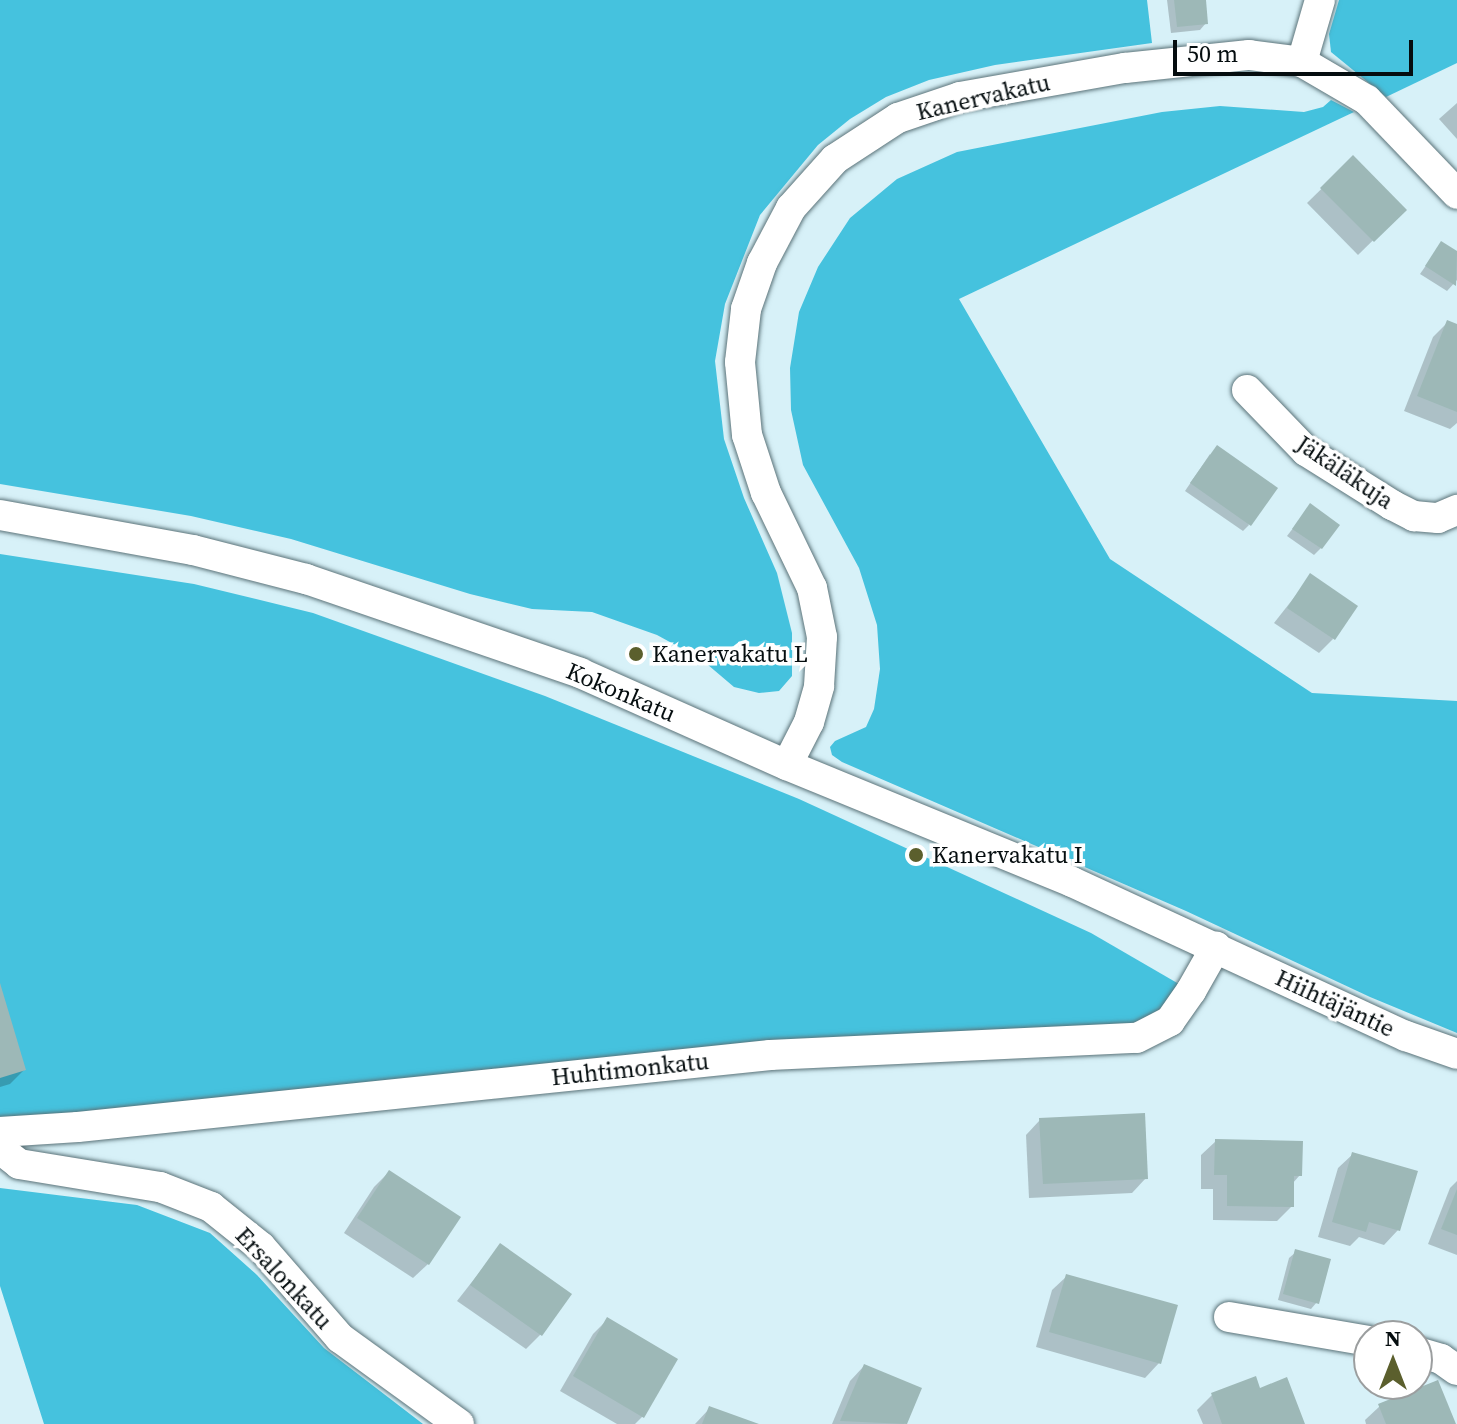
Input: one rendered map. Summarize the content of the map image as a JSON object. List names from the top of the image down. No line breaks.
{"streets":{"street":["Kanervakatu","Jäkäläkuja","Kokonkatu","Hiihtäjäntie","Huhtimonkatu","Ersalonkatu"]},"crossings":[["Kanervakatu","Kokonkatu"],["Kokonkatu","Hiihtäjäntie"],["Kokonkatu","Huhtimonkatu"],["Hiihtäjäntie","Huhtimonkatu"]],"places":["Kanervakatu L","Kanervakatu I"],"scale_bar":"50 m","north":"top"}
